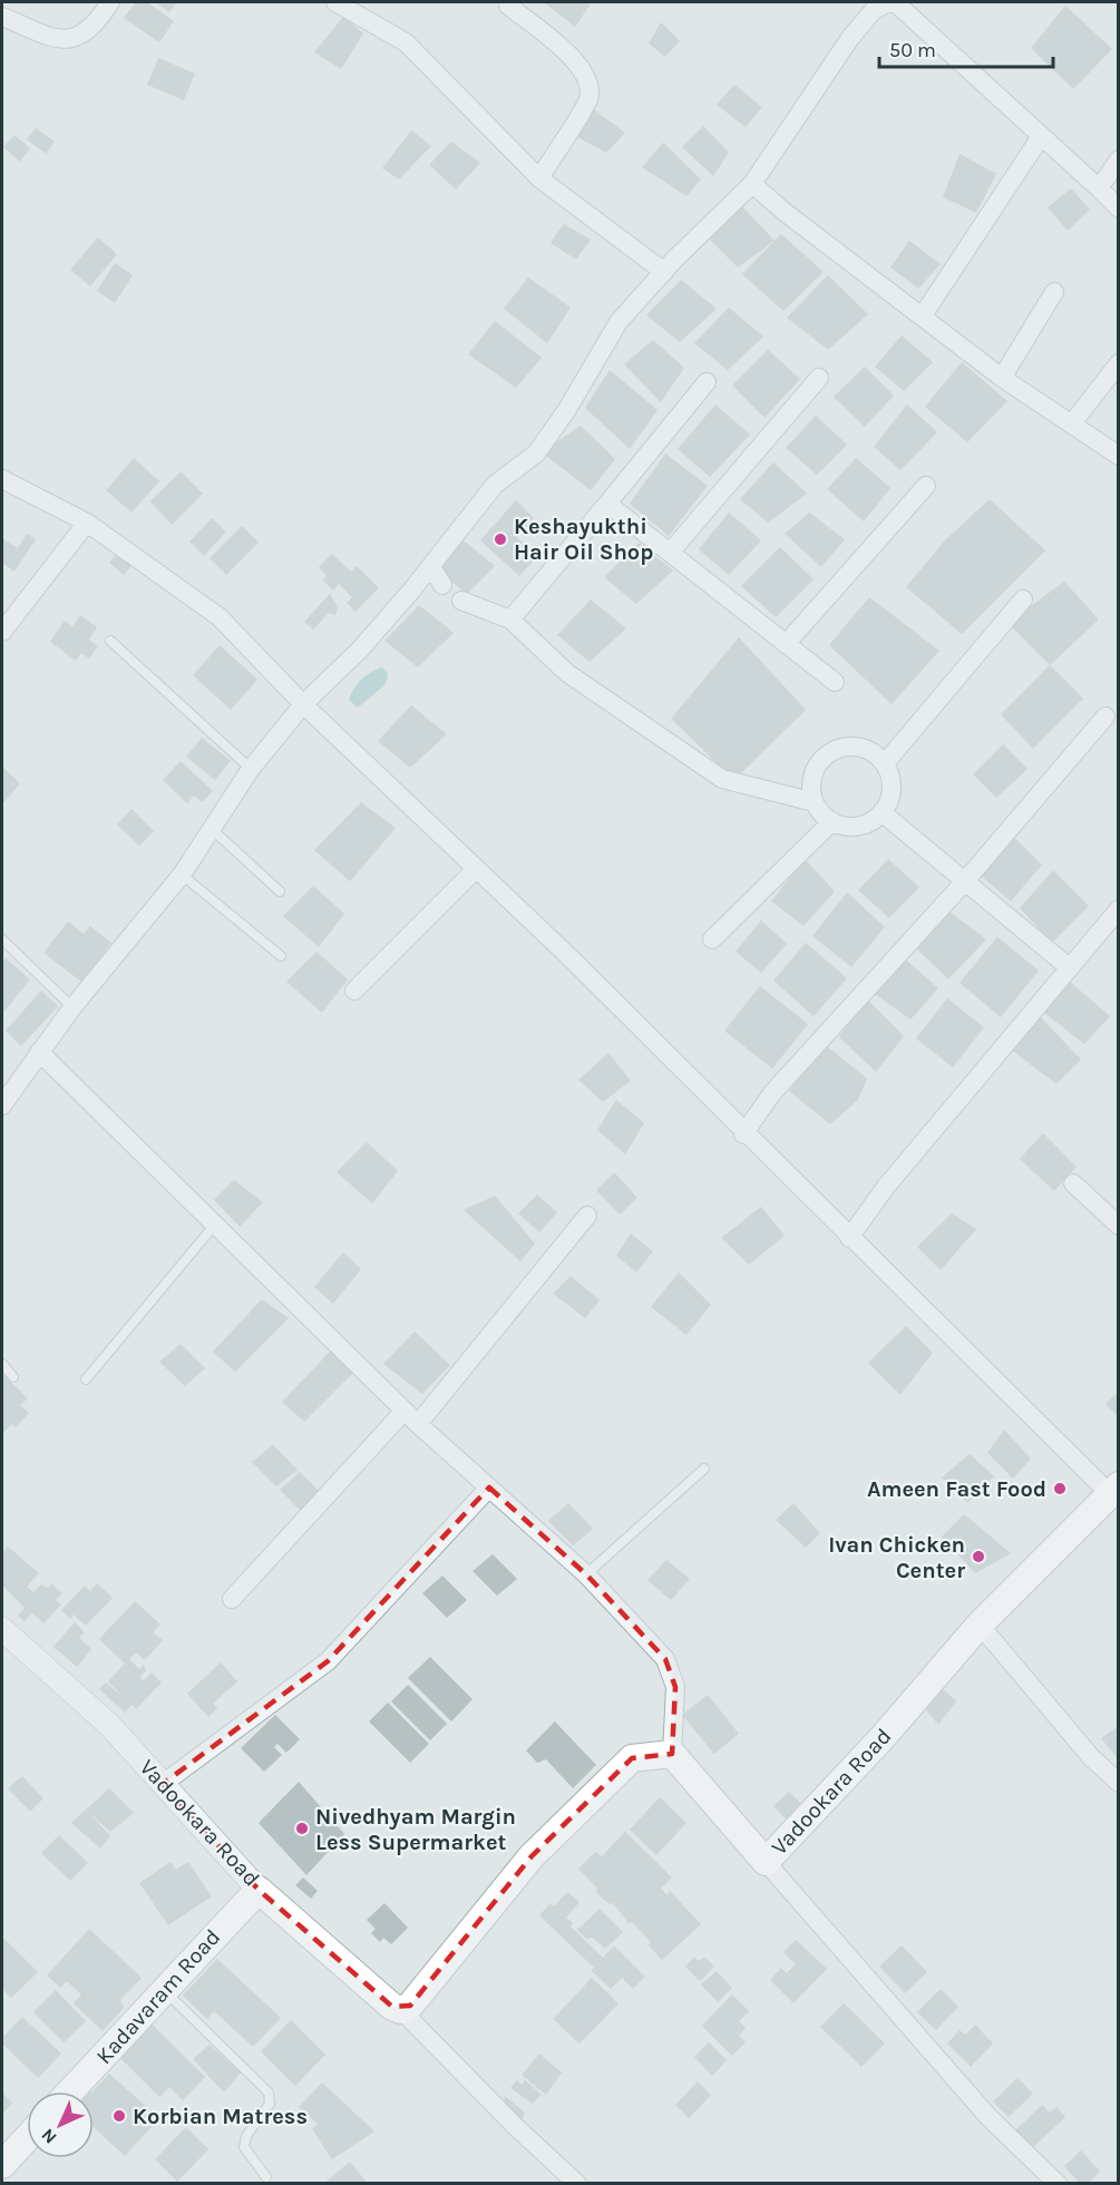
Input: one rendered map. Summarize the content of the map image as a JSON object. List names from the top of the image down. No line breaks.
{"streets":{"main road":["Vadookara Road","Kadavaram Road"]},"crossings":[["Vadookara Road","Kadavaram Road"]],"places":["Keshayukthi Hair Oil Shop","Ameen Fast Food","Ivan Chicken Center","Nivedhyam Margin Less Supermarket","Korbian Matress"],"scale_bar":"50 m","north":"bottom left"}
